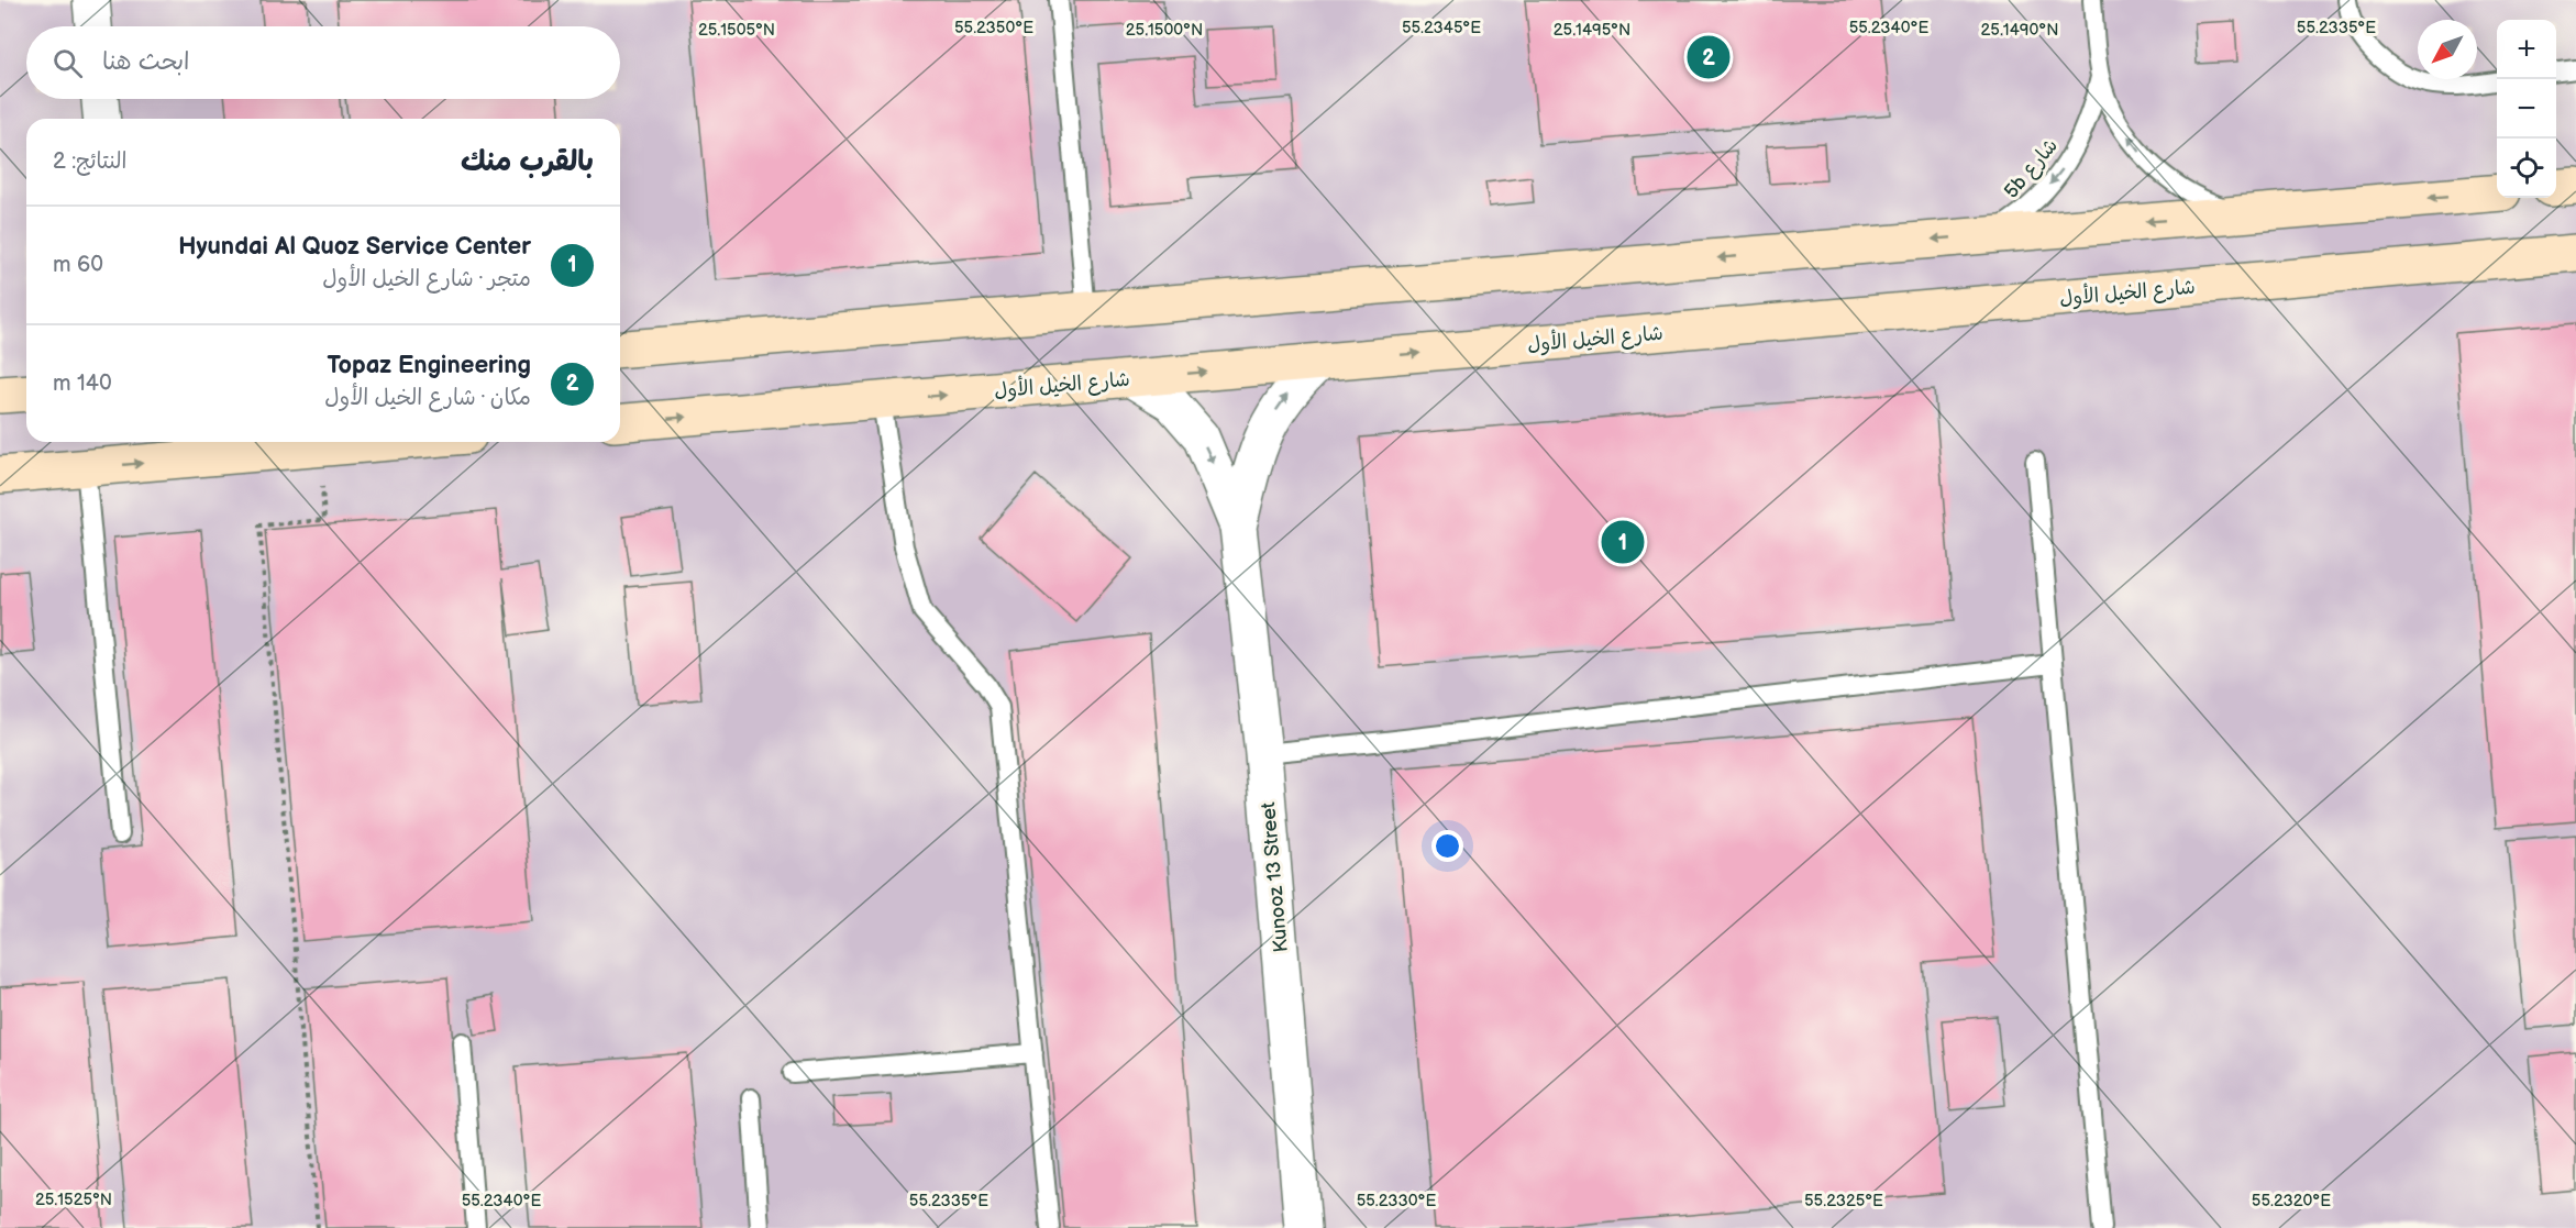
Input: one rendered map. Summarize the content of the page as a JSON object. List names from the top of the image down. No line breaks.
{"streets":{"main road":["شارع الخيل الأول"],"street":["Kunooz 13 Street"],"lane":["5b شارع"]},"crossings":[["شارع الخيل الأول","Kunooz 13 Street"]],"north":"bottom left","page":{"map_buttons":["+","−"],"search":"ابحث هنا","pins":["2","1"],"heading":["بالقرب منك","النتائج: 2"],"list":[{"mark":"1","name":"Hyundai Al Quoz Service Center","note":"متجر · شارع الخيل الأول","value":"60 m"},{"mark":"2","name":"Topaz Engineering","note":"مكان · شارع الخيل الأول","value":"140 m"}]},"coordinates":["55.2350°E","55.2345°E","55.2340°E","55.2335°E","25.1505°N","25.1500°N","25.1495°N","25.1490°N","25.1525°N","55.2330°E","55.2325°E","55.2320°E"]}
